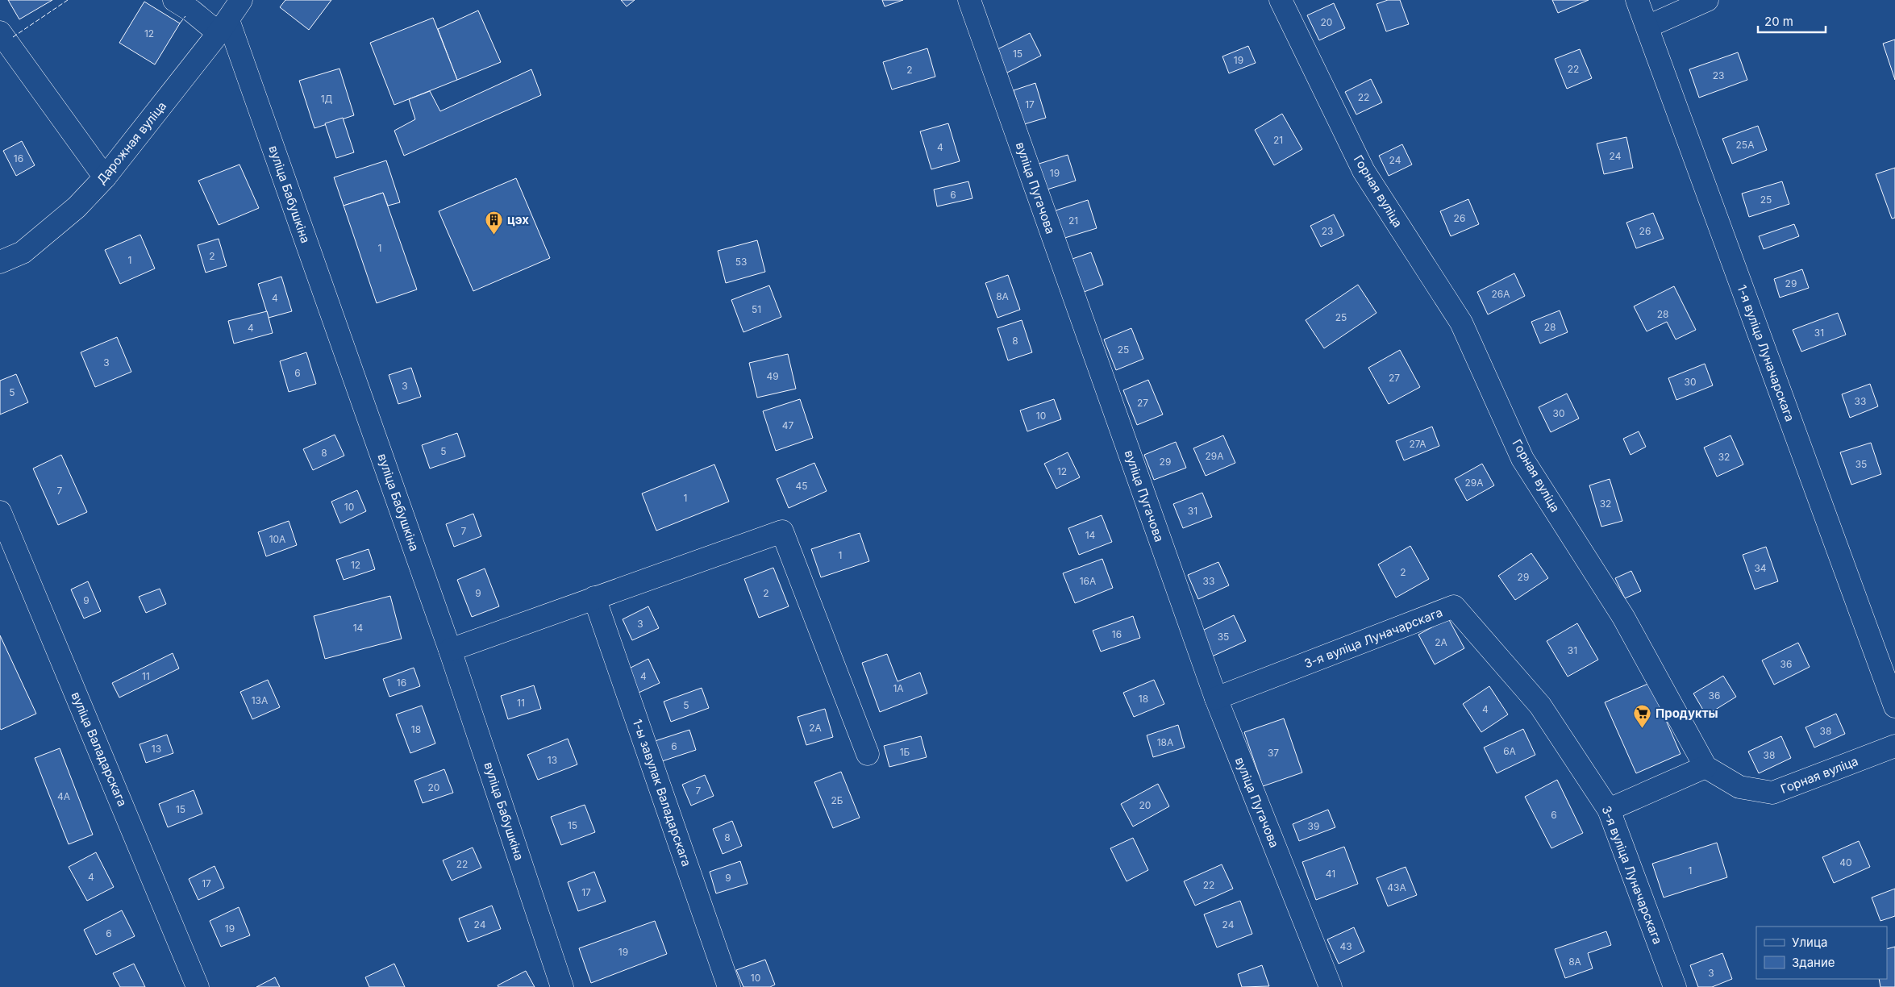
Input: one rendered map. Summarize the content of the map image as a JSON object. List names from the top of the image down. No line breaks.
{"streets":{"street":["Дарожная вуліца","вуліца Пугачова","Горная вуліца","вуліца Бабушкіна","1-я вуліца Луначарскага","3-я вуліца Луначарскага","вуліца Валадарскага","1-ы завулак Валадарскага"]},"crossings":[["Дарожная вуліца","вуліца Бабушкіна"],["вуліца Пугачова","3-я вуліца Луначарскага"]],"places":{"building":["цэх"],"supermarket":["Продукты"]},"house_numbers":["20","12","15","19","22","2","23","22","1Д","17","21","25А","4","24","16","24","19","6","25","26","21","23","26","1","2","1","53","29","26А","8А","4","51","28","25","28","4","31","8","25","3","6","49","27","30","3","5","33","27","30","10","47","27А","5","8","29А","32","29","35","12","29А","45","7","1","32","10","31","7","14","10А","1","12","34","2","29","16А","33","9","2","9","3","14","16","35","2А","31","36","11","4","16","1А","36","18","13А","11","5","4","2А","18","38","18А","6","13","6А","1Б","37","38","13","20","7","4А","2Б","20","15","6","15","39","8","40","22","1","41","4","9","17","22","43А","17","24","24","19","6","43","19","8А","3","10"],"legend":["Улица","Здание"],"scale_bar":"20 m"}
